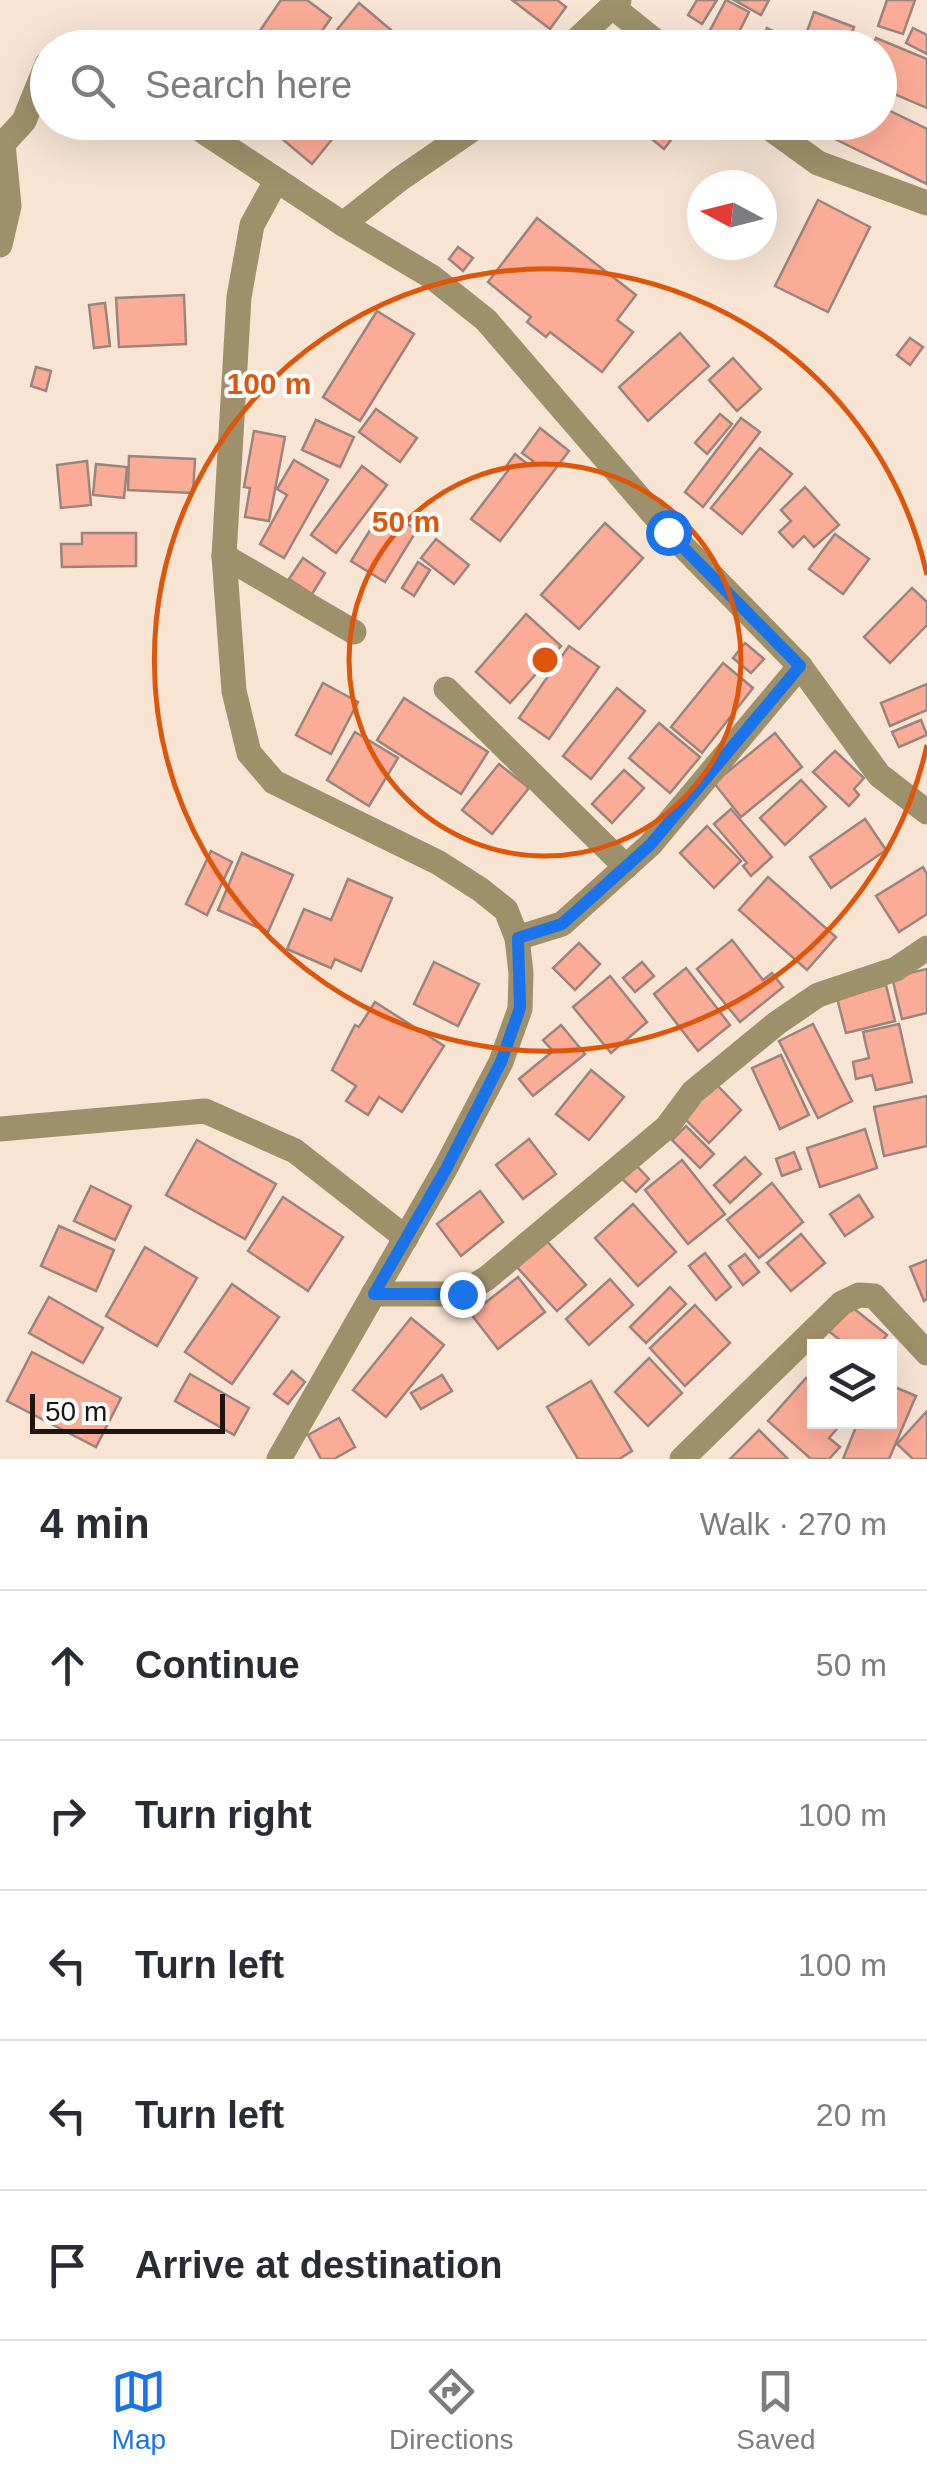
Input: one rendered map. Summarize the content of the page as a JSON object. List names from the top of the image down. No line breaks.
{"scale_bar":"50 m","north":"left","page":{"search":"Search here","scale":"50 m","heading":["4 min","Walk · 270 m"],"list":[["Continue","50 m"],["Turn right","100 m"],["Turn left","100 m"],["Turn left","20 m"],"Arrive at destination"],"nav":["Map","Directions","Saved"]},"rings":["100 m","50 m"]}
